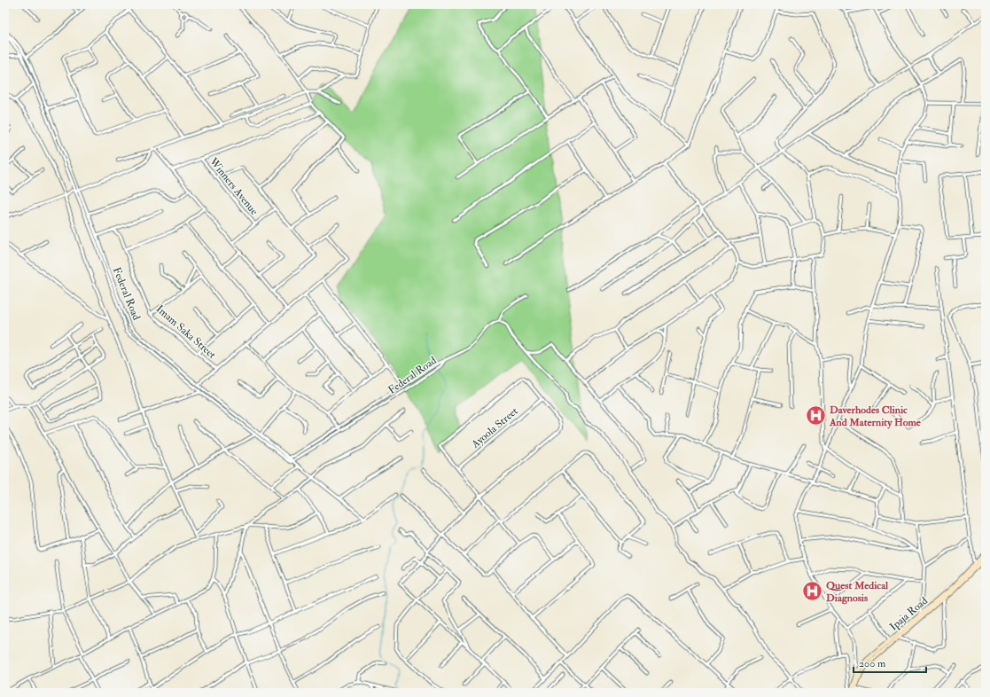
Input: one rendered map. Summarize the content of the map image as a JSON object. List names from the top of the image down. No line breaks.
{"streets":{"main road":["Ipaja Road"],"street":["Winners Avenue","Federal Road","Imam Saka Street","Ayoola Street"]},"places":{"hospital":["Daverhodes Clinic And Maternity Home","Quest Medical Diagnosis"]},"scale_bar":"200 m"}
